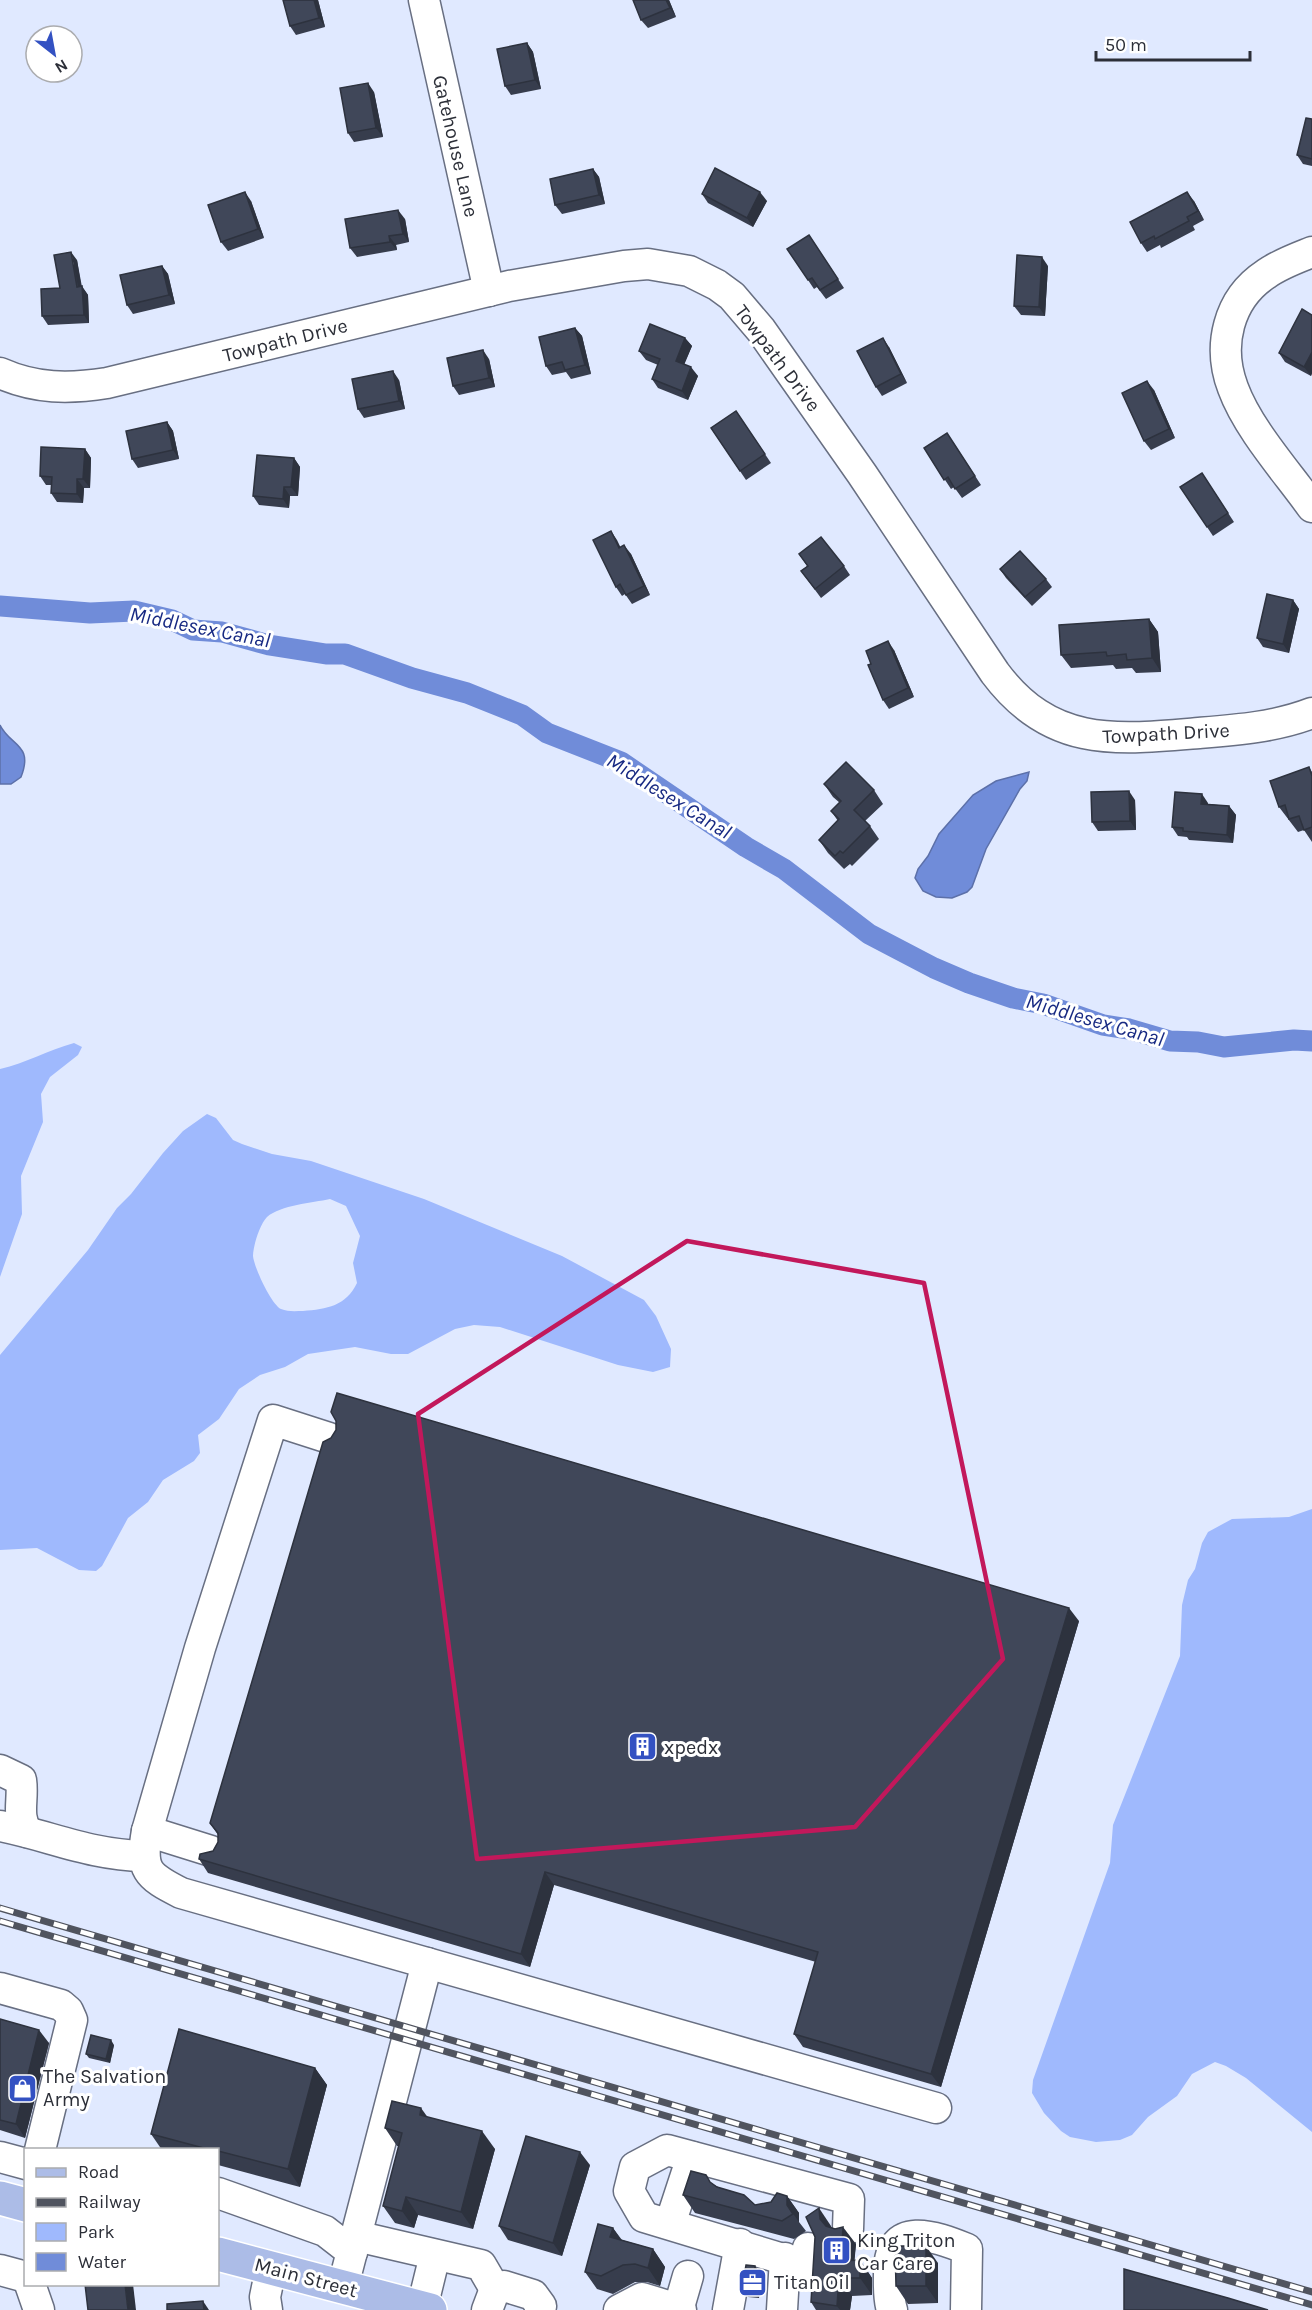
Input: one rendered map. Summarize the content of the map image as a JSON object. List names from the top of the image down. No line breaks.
{"streets":{"main road":["Main Street"],"street":["Gatehouse Lane","Towpath Drive"]},"crossings":[["Gatehouse Lane","Towpath Drive"]],"water":["Middlesex Canal"],"places":{"building":["xpedx","King Triton Car Care"],"shop":["The Salvation Army"],"office":["Titan Oil"]},"legend":["Road","Railway","Park","Water"],"scale_bar":"50 m","north":"bottom right"}
